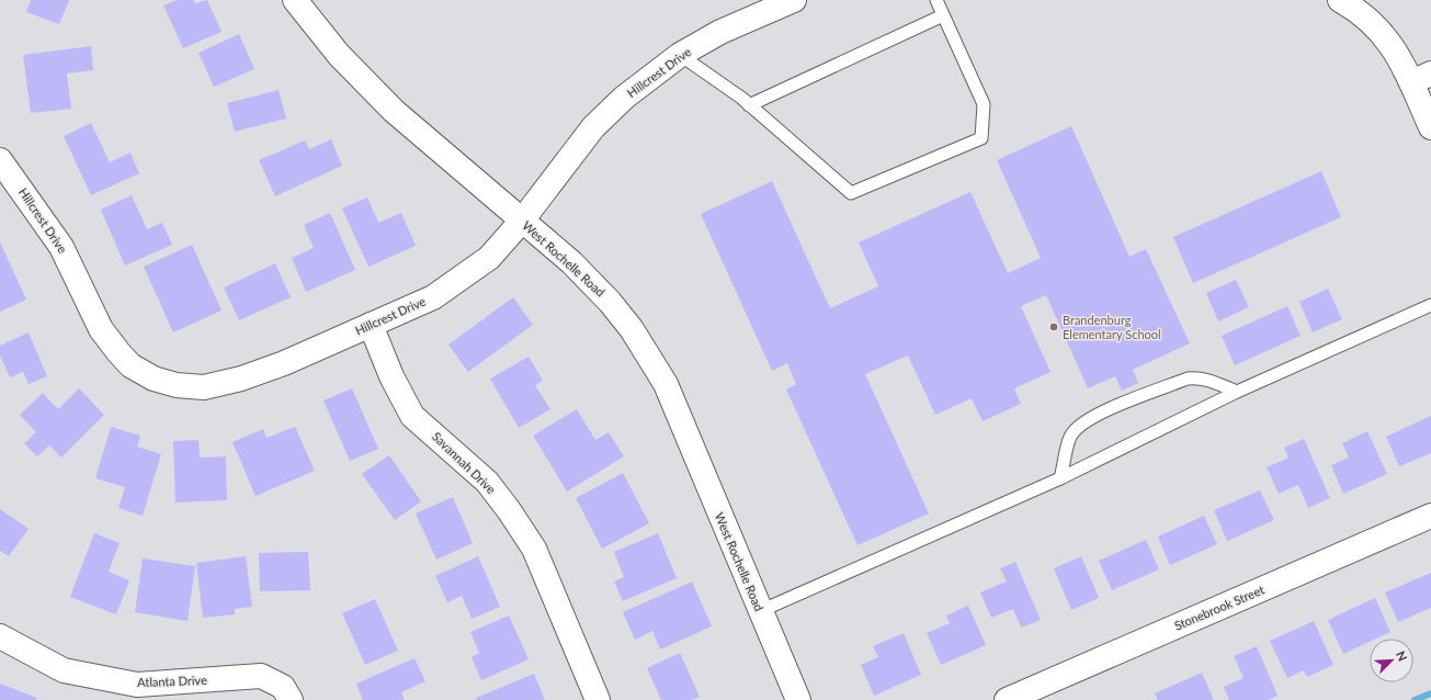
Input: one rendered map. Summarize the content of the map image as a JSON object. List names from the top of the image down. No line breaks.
{"streets":{"street":["Hillcrest Drive","West Rochelle Road","Savannah Drive","Stonebrook Street","Atlanta Drive"]},"crossings":[["Hillcrest Drive","West Rochelle Road"],["Hillcrest Drive","Savannah Drive"]],"places":["Brandenburg Elementary School"],"north":"top right"}
